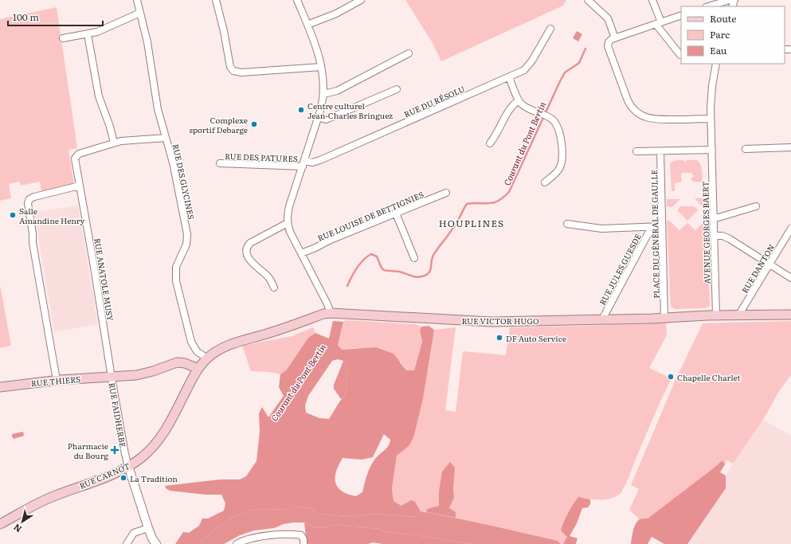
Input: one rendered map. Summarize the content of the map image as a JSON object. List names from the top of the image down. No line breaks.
{"streets":{"main road":["RUE VICTOR HUGO","RUE THIERS","RUE CARNOT"],"street":["RUE DU RÉSOLU","RUE DES PATURES","RUE DES GLYCINES","RUE LOUISE DE BETTIGNIES","AVENUE GEORGES BAERT","PLACE DU GÉNÉRAL DE GAULLE","RUE DANTON","RUE JULES GUESDE","RUE ANATOLE MUSY","RUE FAIDHERBE"]},"crossings":[["RUE DU RÉSOLU","RUE DES PATURES"],["RUE DES GLYCINES","RUE CARNOT"],["AVENUE GEORGES BAERT","RUE VICTOR HUGO"],["PLACE DU GÉNÉRAL DE GAULLE","RUE VICTOR HUGO"],["RUE DANTON","RUE VICTOR HUGO"],["RUE JULES GUESDE","RUE VICTOR HUGO"],["RUE ANATOLE MUSY","RUE THIERS"],["RUE ANATOLE MUSY","RUE FAIDHERBE"],["RUE VICTOR HUGO","RUE CARNOT"],["RUE THIERS","RUE FAIDHERBE"],["RUE THIERS","RUE CARNOT"],["RUE FAIDHERBE","RUE CARNOT"]],"districts":["HOUPLINES"],"water":["Courant du Pont Bertin"],"places":{"other":["Centre culturel Jean-Charles Bringuez","Complexe sportif Debarge","Salle Amandine Henry","DF Auto Service","Chapelle Charlet","La Tradition"],"health":["Pharmacie du Bourg"]},"legend":["Route","Parc","Eau"],"scale_bar":"100 m","north":"bottom left"}
